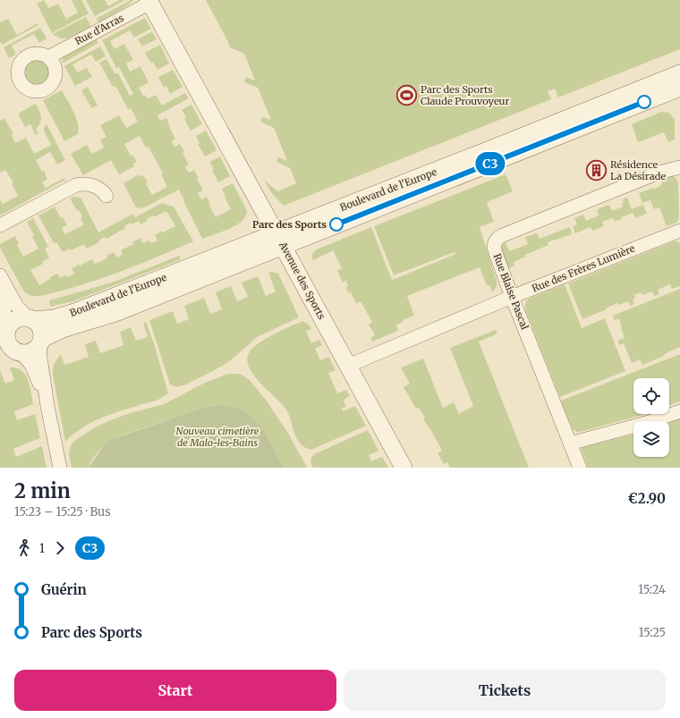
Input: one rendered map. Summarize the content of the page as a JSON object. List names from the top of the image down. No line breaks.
{"streets":{"street":["Rue d'Arras","Boulevard de l'Europe","Rue des Frères Lumière","Avenue des Sports","Rue Blaise Pascal"]},"crossings":[["Rue d'Arras","Avenue des Sports"],["Boulevard de l'Europe","Avenue des Sports"],["Rue des Frères Lumière","Avenue des Sports"],["Rue des Frères Lumière","Rue Blaise Pascal"]],"parks":["Nouveau cimetière de Malo-les-Bains"],"places":{"sports":["Parc des Sports Claude Prouvoyeur"],"building":["Résidence La Désirade"],"other":["Parc des Sports"]},"lines":["bus line C3"],"page":{"on_map":"C3","heading":["2 min","15:23 – 15:25 · Bus","€2.90"],"legs":["1","C3"],"list":[{"name":"Guérin","value":"15:24"},{"name":"Parc des Sports","value":"15:25"}],"buttons":["Start","Tickets"]}}
